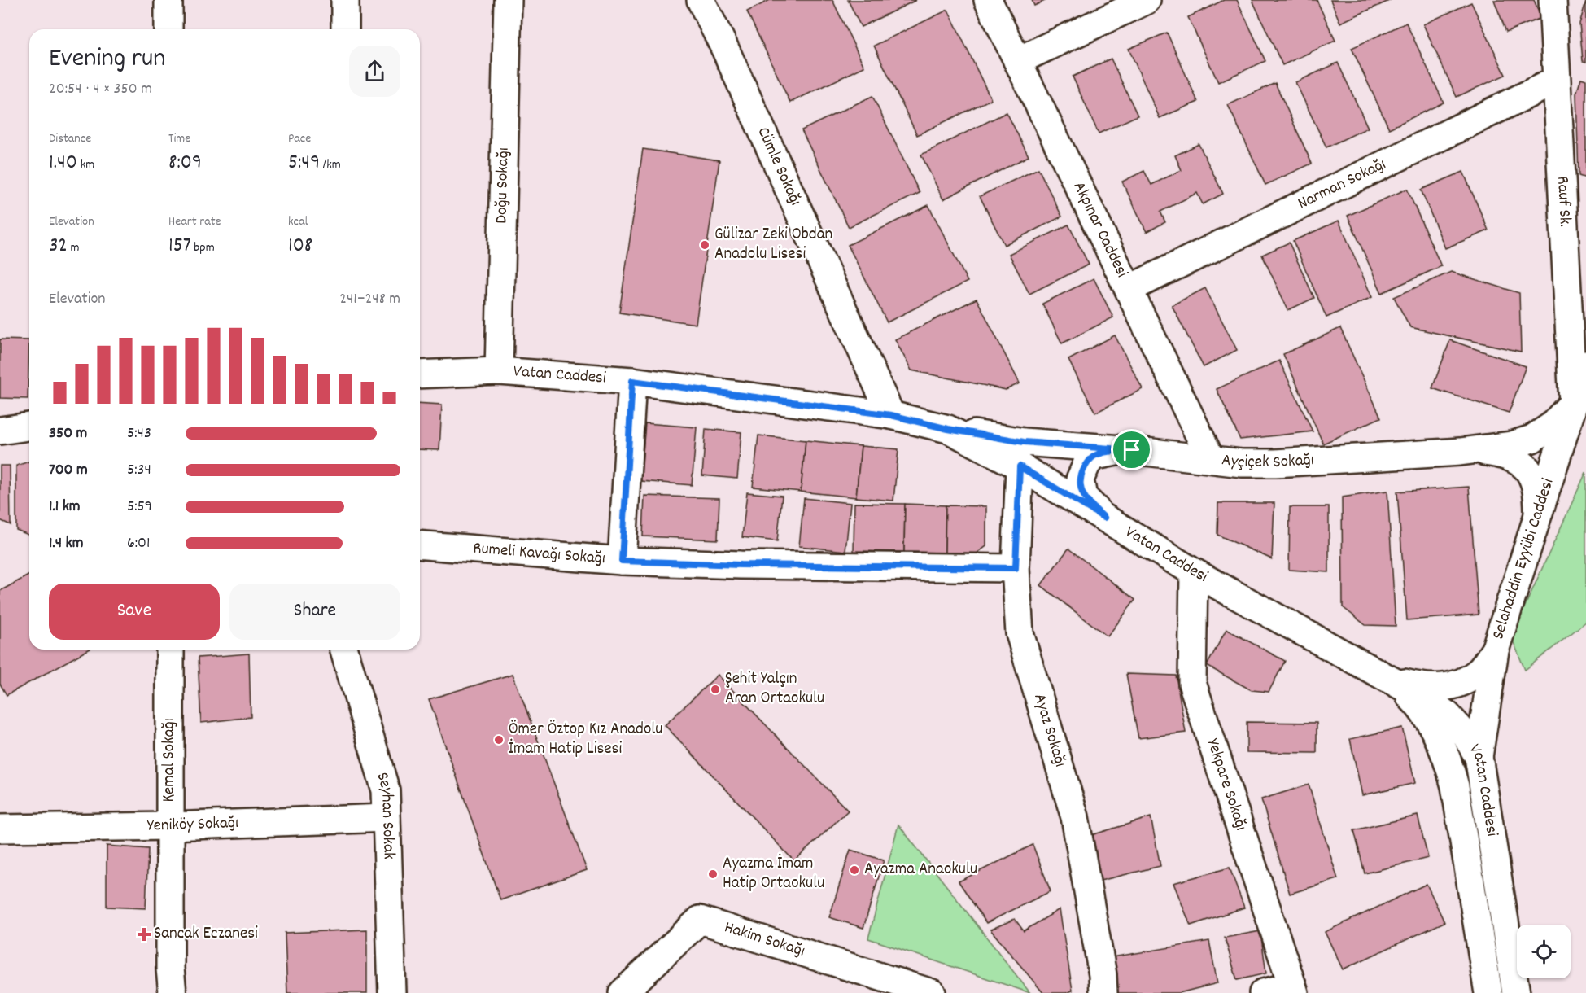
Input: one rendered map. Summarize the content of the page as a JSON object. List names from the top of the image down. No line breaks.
{"streets":{"street":["Cümle Sokağı","Narman Sokağı","Doğu Sokağı","Rauf Sk.","Akpınar Caddesi","Vatan Caddesi","Ayçiçek Sokağı","Rumeli Kavağı Sokağı","Selahaddin Eyyübi Caddesi","Ayaz Sokağı","Kemal Sokağı","Yekpare Sokağı","Seyhan Sokak","Yeniköy Sokağı","Hakim Sokağı"]},"crossings":[["Cümle Sokağı","Vatan Caddesi"],["Narman Sokağı","Rauf Sk."],["Narman Sokağı","Akpınar Caddesi"],["Doğu Sokağı","Vatan Caddesi"],["Rauf Sk.","Ayçiçek Sokağı"],["Rauf Sk.","Selahaddin Eyyübi Caddesi"],["Akpınar Caddesi","Ayçiçek Sokağı"],["Vatan Caddesi","Ayçiçek Sokağı"],["Vatan Caddesi","Selahaddin Eyyübi Caddesi"],["Vatan Caddesi","Ayaz Sokağı"],["Vatan Caddesi","Yekpare Sokağı"],["Ayçiçek Sokağı","Selahaddin Eyyübi Caddesi"],["Rumeli Kavağı Sokağı","Ayaz Sokağı"],["Kemal Sokağı","Yeniköy Sokağı"],["Seyhan Sokak","Yeniköy Sokağı"]],"places":{"other":["Gülizar Zeki Obdan Anadolu Lisesi","Şehit Yalçın Aran Ortaokulu","Ömer Öztop Kız Anadolu İmam Hatip Lisesi","Ayazma Anaokulu","Ayazma İmam Hatip Ortaokulu"],"health":["Sancak Eczanesi"]},"page":{"heading":["Evening run","20:54 · 4 × 350 m"],"stats":[["Distance","1.40 km"],["Time","8:09"],["Pace","5:49 /km"],["Elevation","32 m"],["Heart rate","157 bpm"],["kcal","108"]],"chart":["Elevation","241–248 m"],"list":[{"name":"350 m","note":"5:43"},{"name":"700 m","note":"5:34"},{"name":"1.1 km","note":"5:59"},{"name":"1.4 km","note":"6:01"}],"buttons":["Save","Share"]}}
